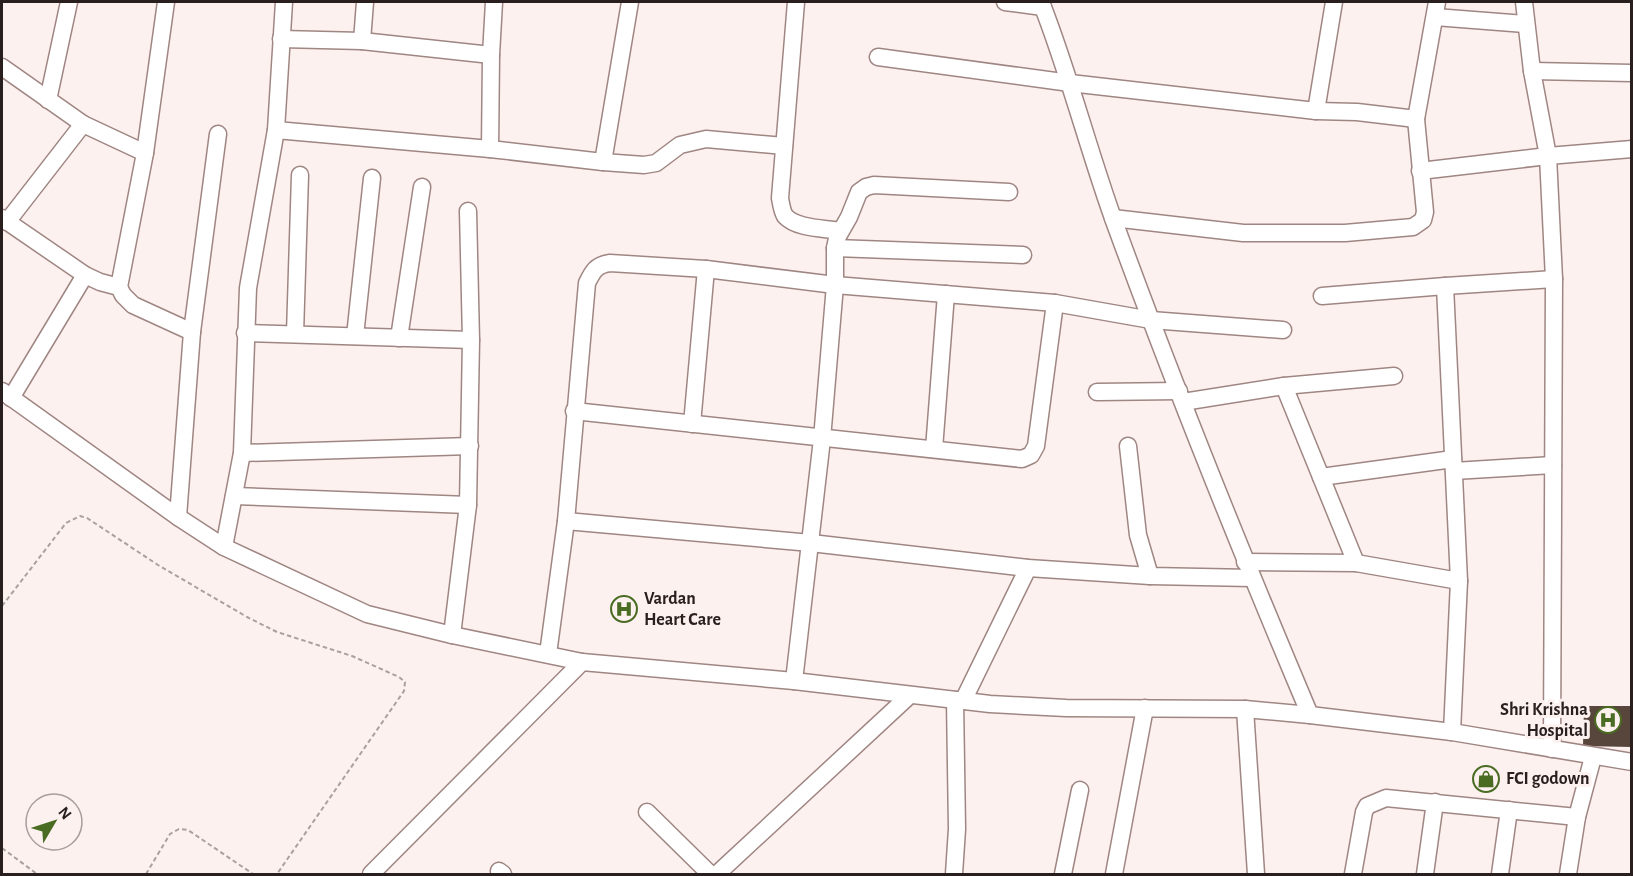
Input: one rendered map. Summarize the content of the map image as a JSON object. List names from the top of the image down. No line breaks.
{"places":{"hospital":["Vardan Heart Care","Shri Krishna Hospital"],"shop":["FCI godown"]},"north":"top right"}
